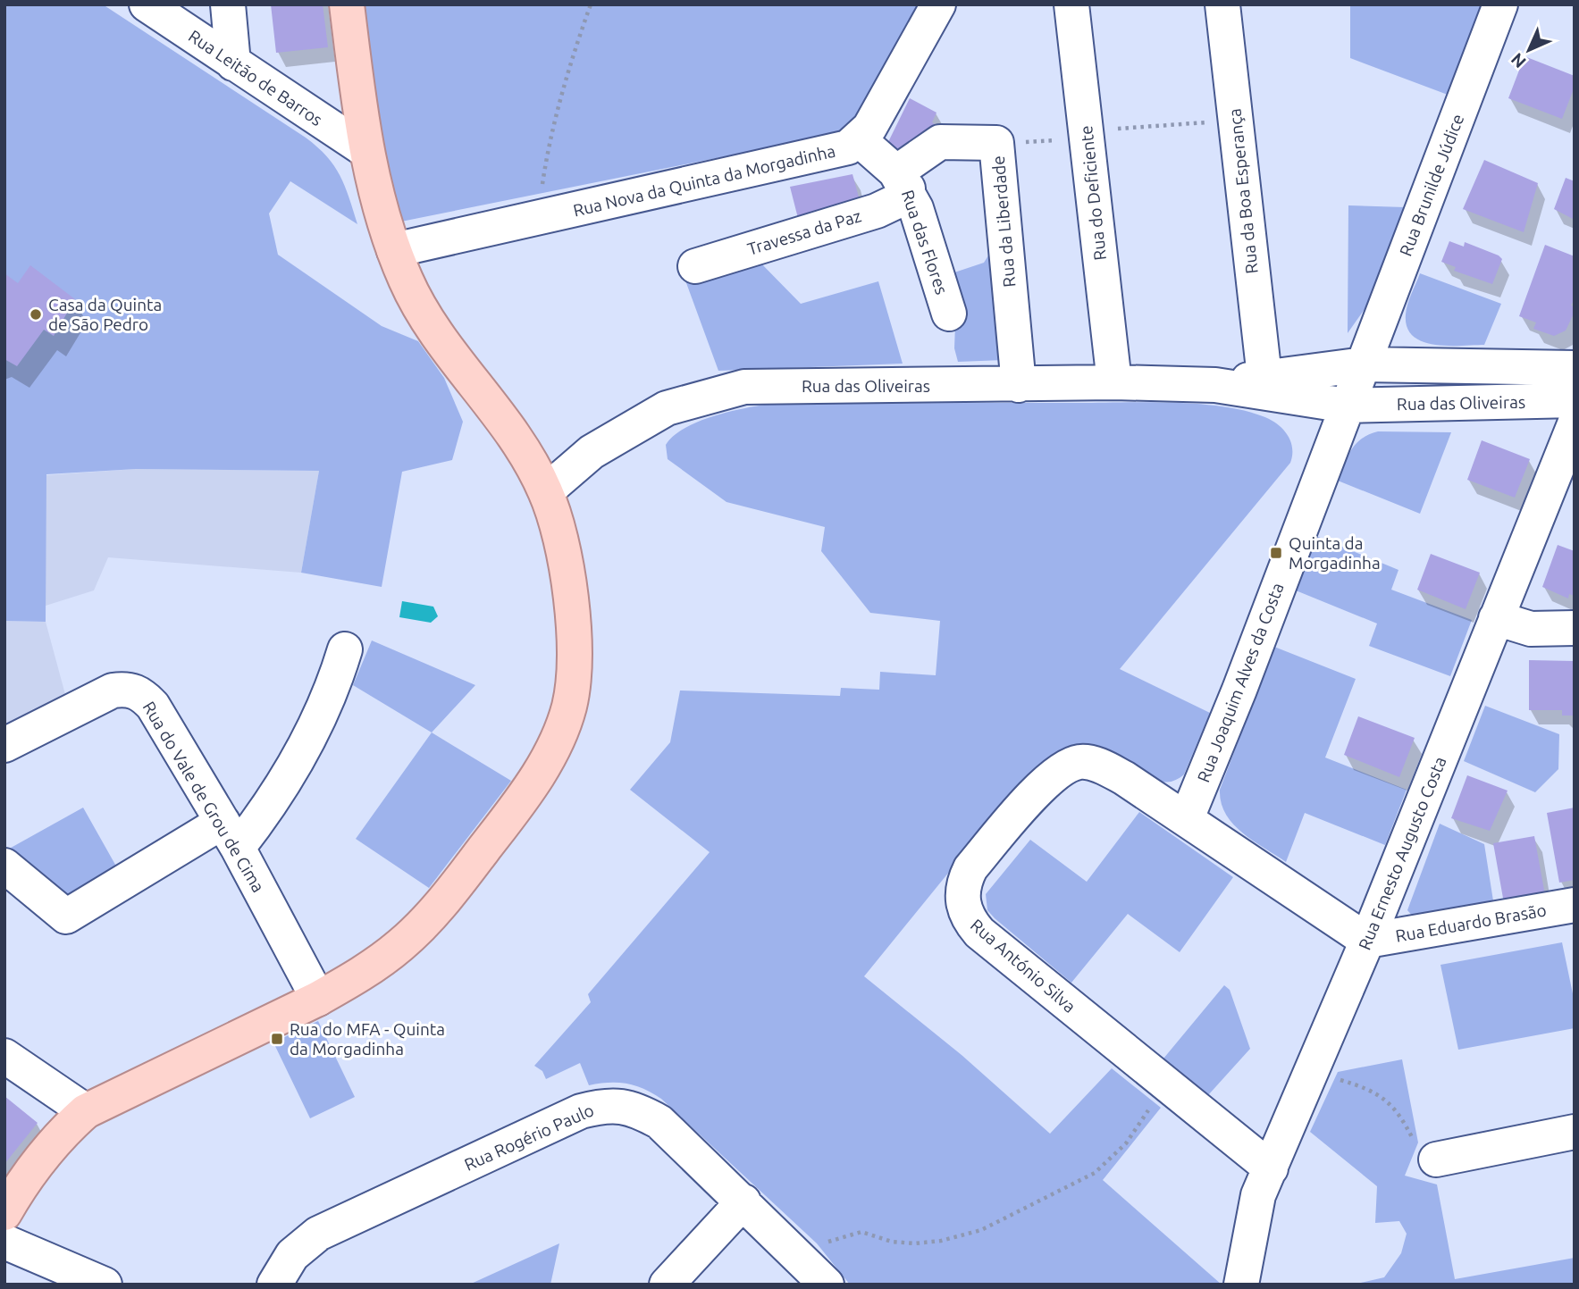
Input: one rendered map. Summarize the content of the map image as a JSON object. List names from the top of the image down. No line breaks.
{"streets":{"street":["Rua Leitão de Barros","Rua Nova da Quinta da Morgadinha","Rua Brunilde Júdice","Rua da Boa Esperança","Rua do Deficiente","Rua da Liberdade","Travessa da Paz","Rua das Flores","Rua das Oliveiras","Rua Joaquim Alves da Costa","Rua do Vale de Grou de Cima","Rua Ernesto Augusto Costa","Rua Eduardo Brasão","Rua António Silva","Rua Rogério Paulo"]},"crossings":[["Rua Brunilde Júdice","Rua das Oliveiras"],["Rua da Boa Esperança","Rua das Oliveiras"],["Rua do Deficiente","Rua das Oliveiras"],["Rua da Liberdade","Travessa da Paz"],["Rua da Liberdade","Rua das Flores"],["Rua da Liberdade","Rua das Oliveiras"],["Travessa da Paz","Rua das Flores"],["Rua das Oliveiras","Rua Joaquim Alves da Costa"],["Rua Joaquim Alves da Costa","Rua António Silva"],["Rua Ernesto Augusto Costa","Rua Eduardo Brasão"],["Rua Ernesto Augusto Costa","Rua António Silva"],["Rua Eduardo Brasão","Rua António Silva"]],"places":{"other":["Casa da Quinta de São Pedro"],"transit":["Quinta da Morgadinha","Rua do MFA - Quinta da Morgadinha"]},"north":"bottom left"}
